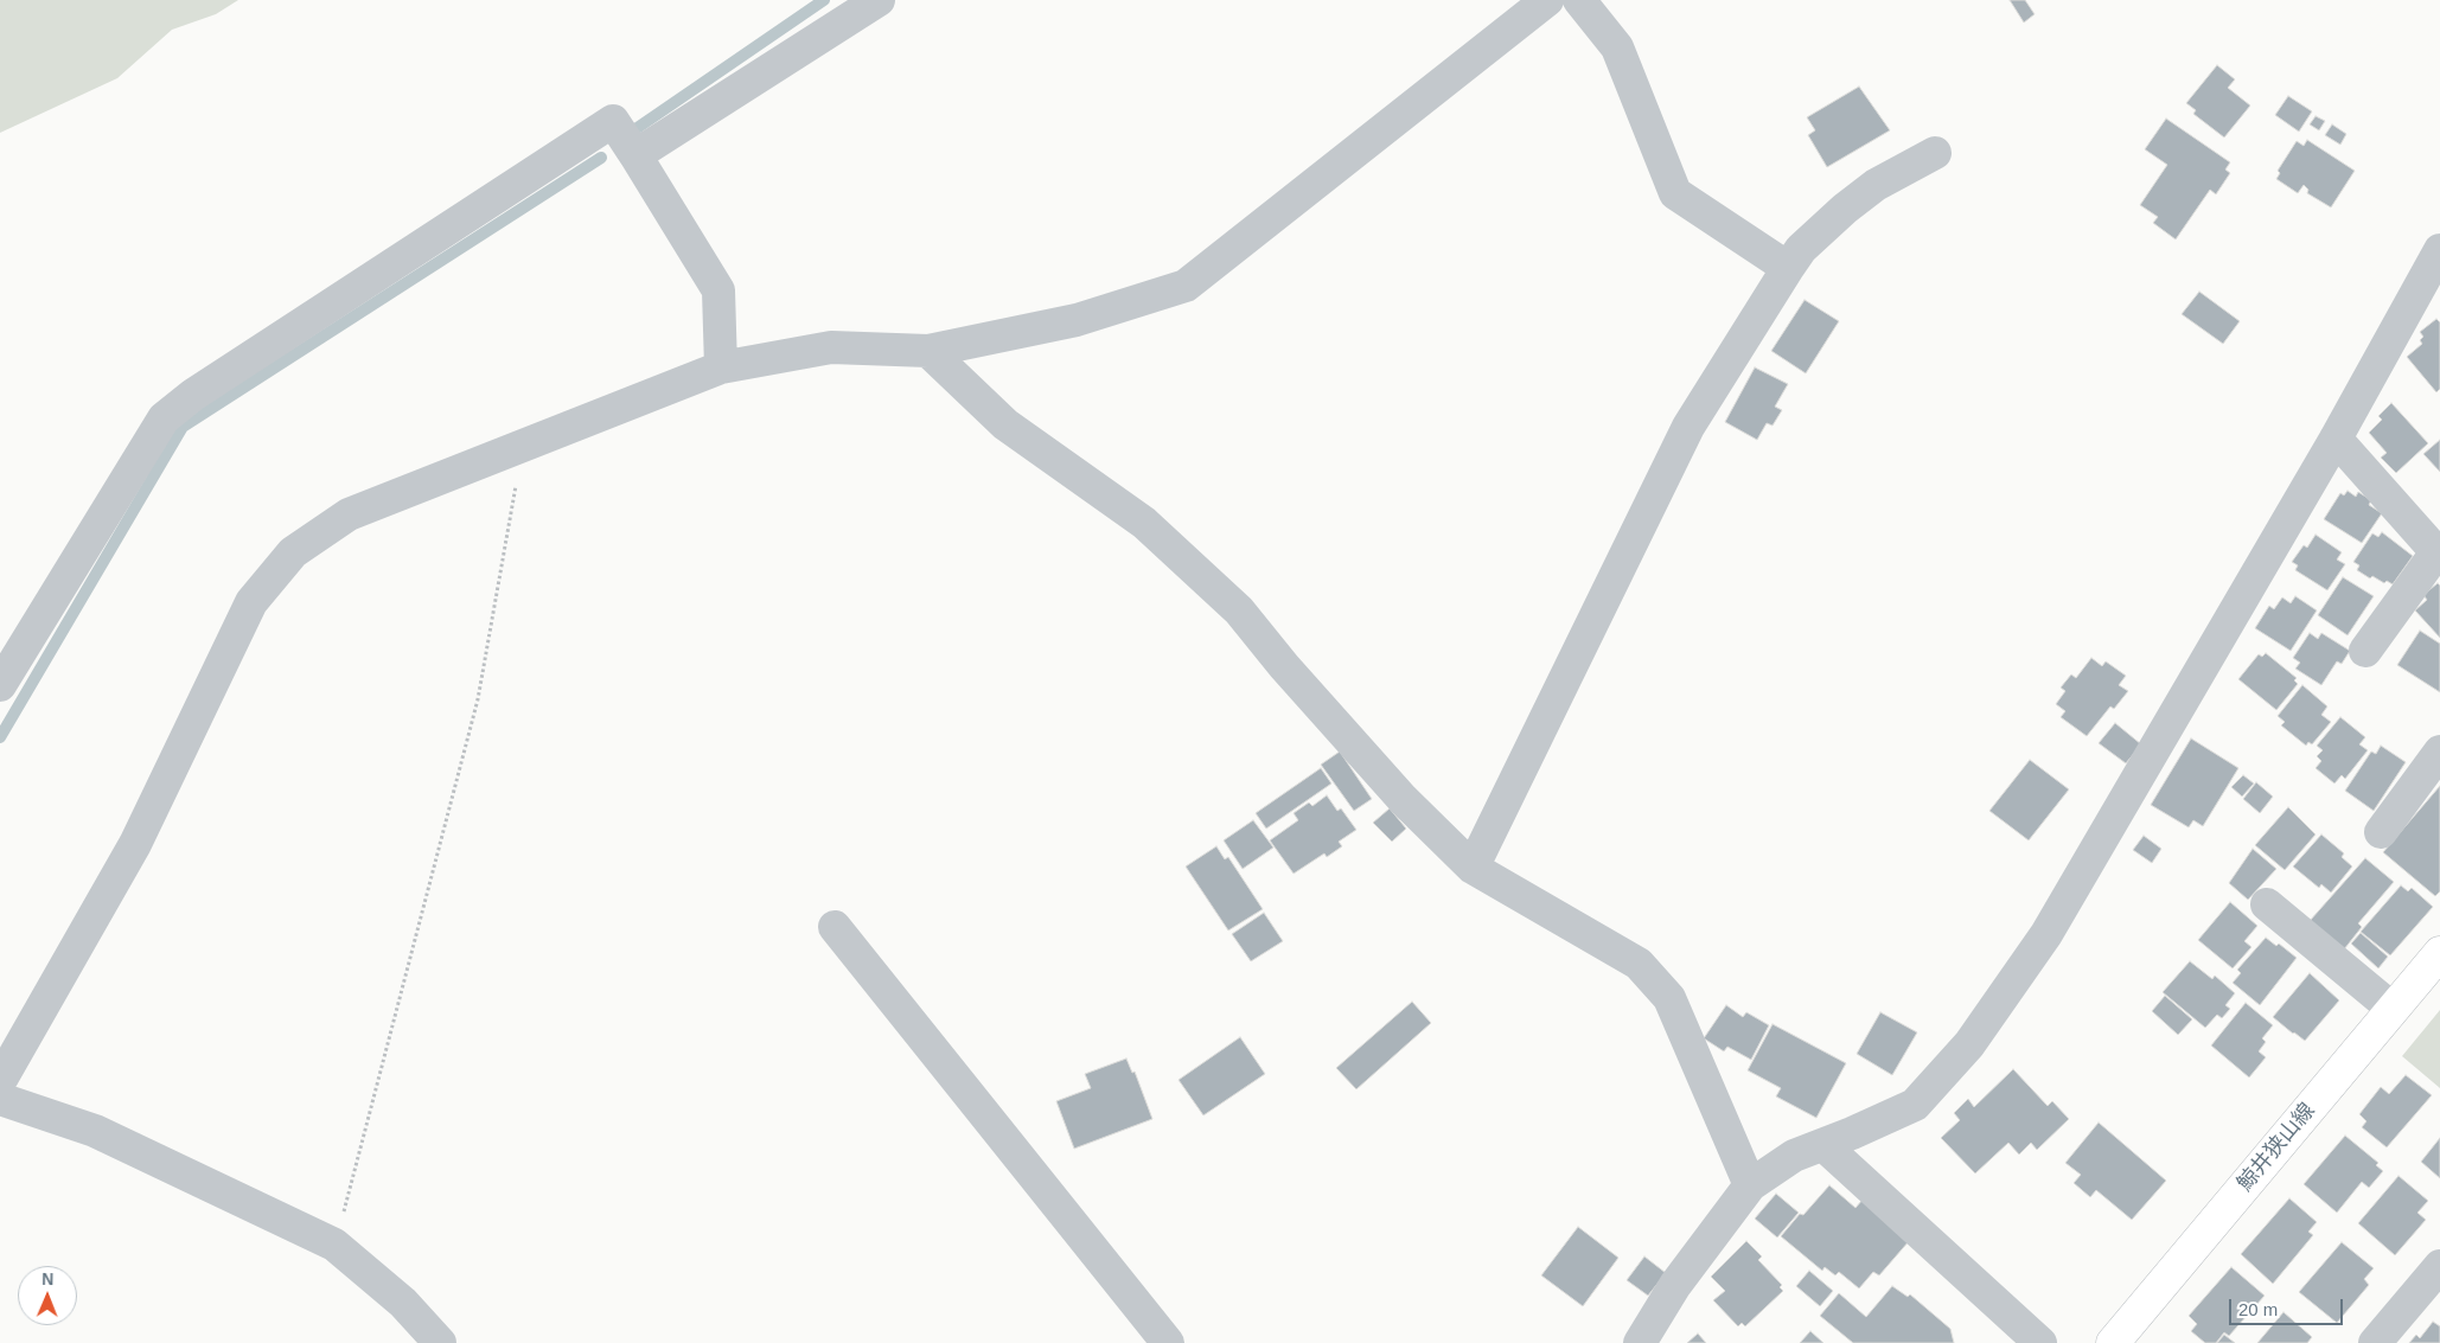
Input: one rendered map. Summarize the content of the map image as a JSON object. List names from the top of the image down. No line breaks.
{"streets":{"main road":["鯨井狭山線"]},"scale_bar":"20 m","north":"top"}
